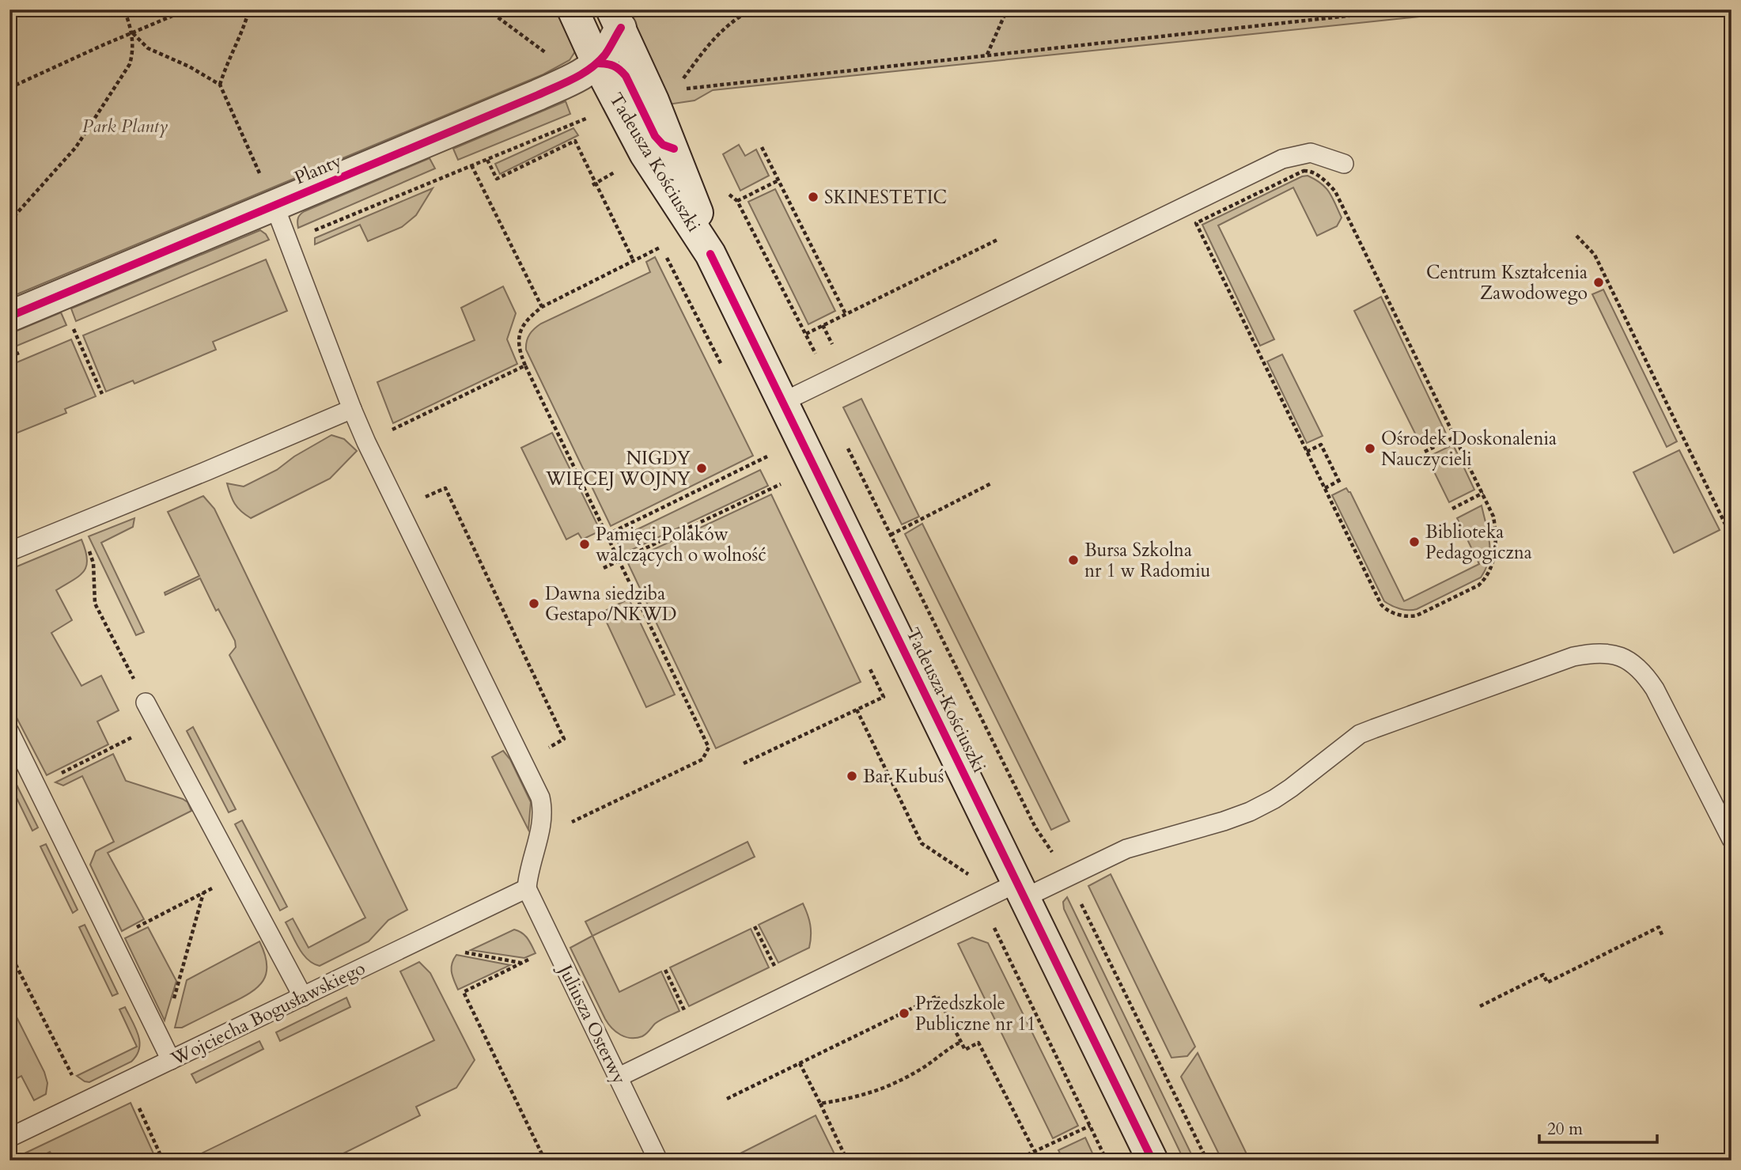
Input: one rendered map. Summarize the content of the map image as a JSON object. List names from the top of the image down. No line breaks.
{"streets":{"street":["Tadeusza Kościuszki","Planty"],"lane":["Wojciecha Bogusławskiego","Juliusza Osterwy"]},"crossings":[["Tadeusza Kościuszki","Planty"],["Wojciecha Bogusławskiego","Juliusza Osterwy"]],"parks":["Park Planty"],"places":["SKINESTETIC","Centrum Kształcenia Zawodowego","Ośrodek Doskonalenia Nauczycieli","NIGDY WIĘCEJ WOJNY","Biblioteka Pedagogiczna","Pamięci Polaków walczących o wolność","Bursa Szkolna nr 1 w Radomiu","Dawna siedziba Gestapo/NKWD","Bar Kubuś","Przedszkole Publiczne nr 11"],"scale_bar":"20 m"}
